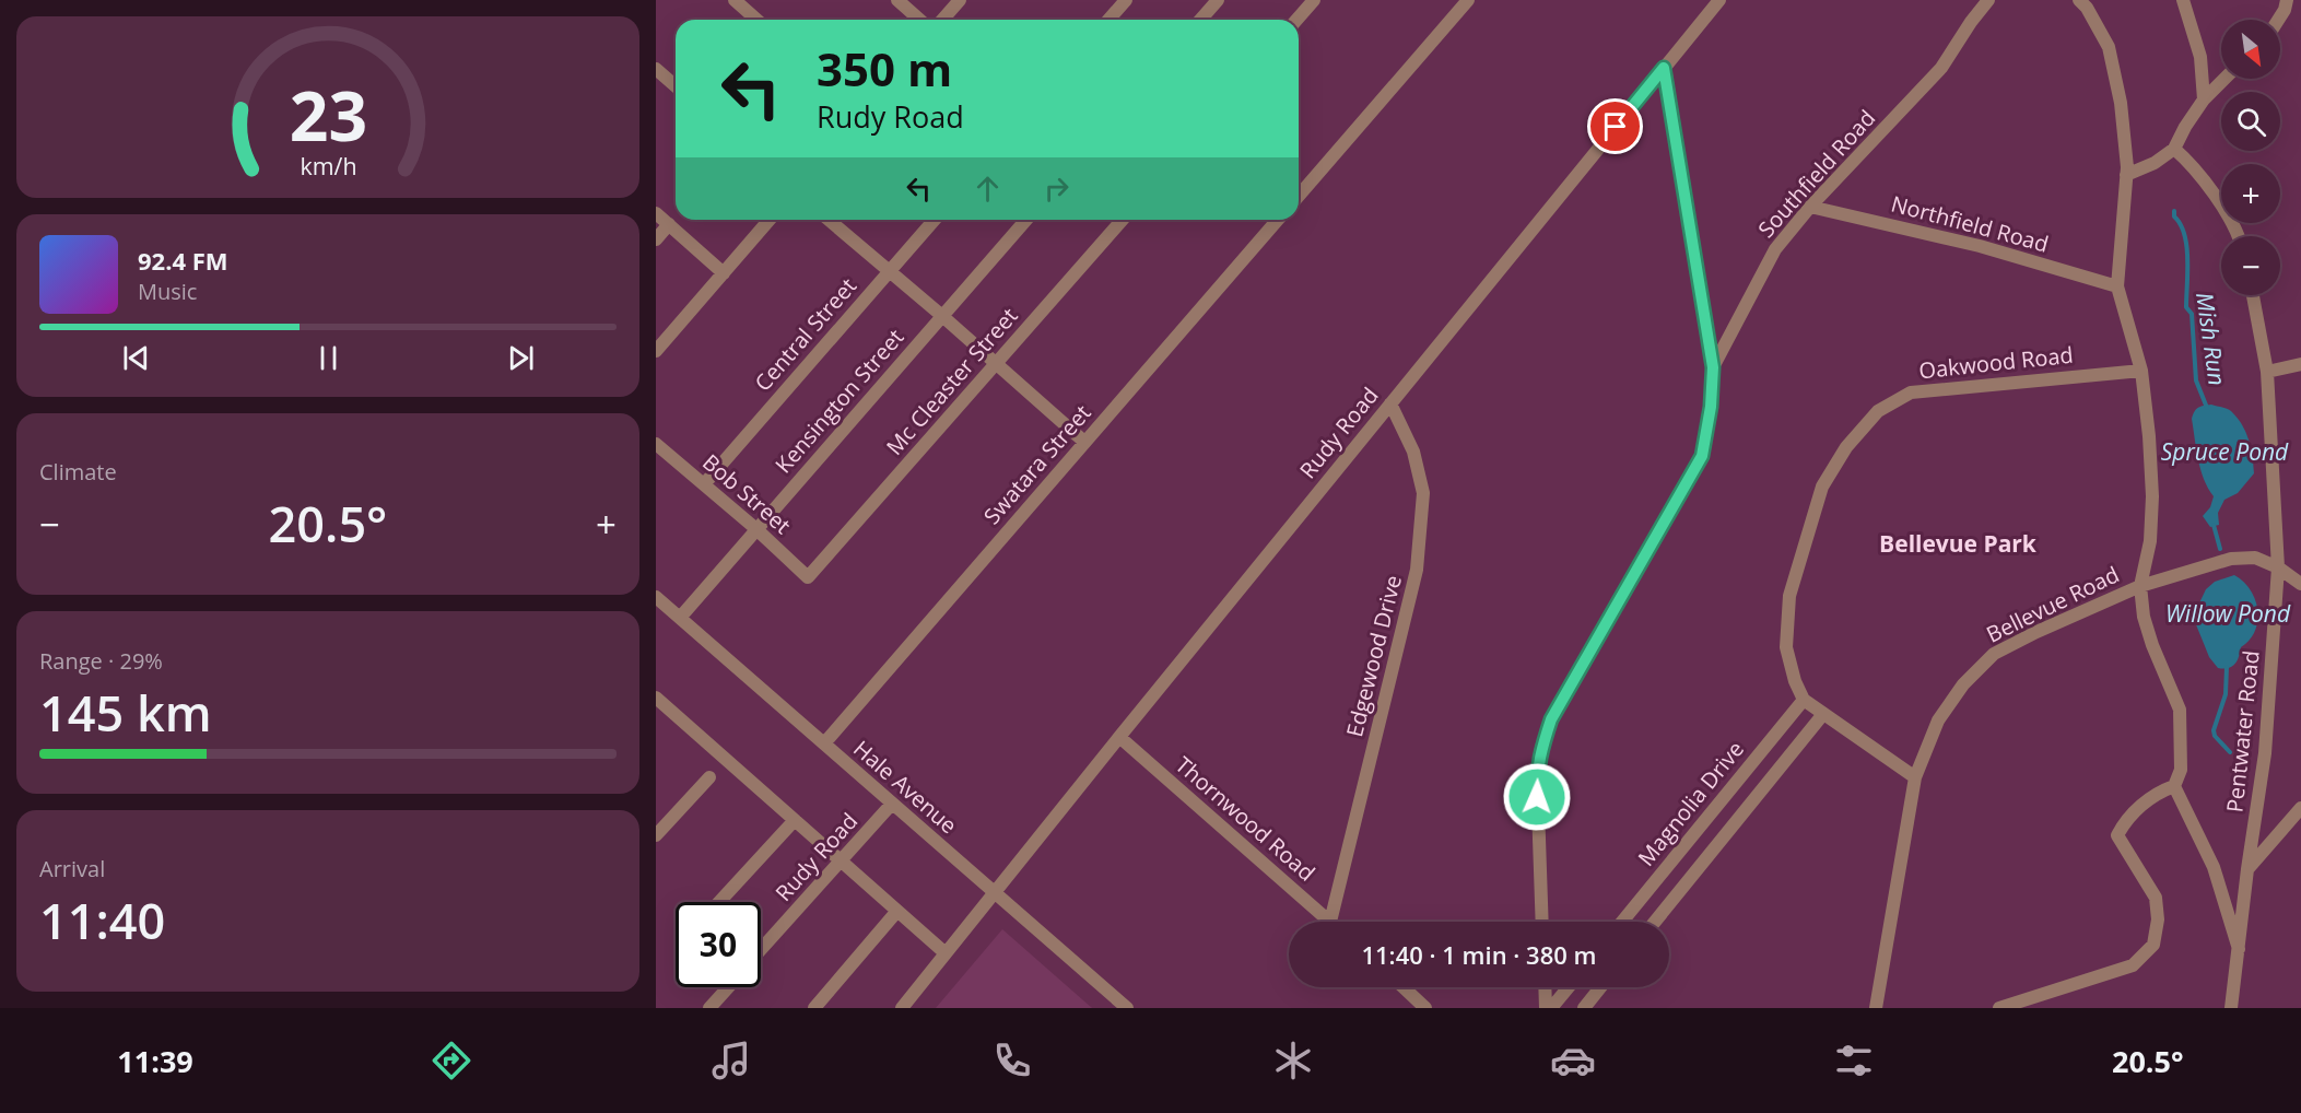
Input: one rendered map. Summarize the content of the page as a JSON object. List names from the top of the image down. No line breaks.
{"streets":{"street":["Southfield Road","Northfield Road","Central Street","Oakwood Road","Mc Cleaster Street","Kensington Street","Rudy Road","Swatara Street","Bob Street","Bellevue Road","Edgewood Drive","Pentwater Road","Hale Avenue","Magnolia Drive","Thornwood Road"]},"crossings":[["Southfield Road","Northfield Road"],["Central Street","Bob Street"],["Oakwood Road","Magnolia Drive"],["Mc Cleaster Street","Bob Street"],["Kensington Street","Bob Street"],["Kensington Street","Hale Avenue"],["Rudy Road","Edgewood Drive"],["Rudy Road","Hale Avenue"],["Rudy Road","Thornwood Road"],["Swatara Street","Hale Avenue"],["Bellevue Road","Pentwater Road"],["Edgewood Drive","Thornwood Road"]],"districts":["Bellevue Park"],"water":["Mish Run","Spruce Pond","Willow Pond"],"north":"bottom right","page":{"map_buttons":["+","−"],"turn":["350 m","Rudy Road"],"song":["92.4 FM","Music"],"tile":["Climate",["Range · 29%","145 km"],["Arrival","11:40"]],"heat":["−","20.5°","+"],"limit":"30","trip":"11:40 · 1 min · 380 m","tabs":["11:39","20.5°"],"gauge":["23","km/h"]}}
